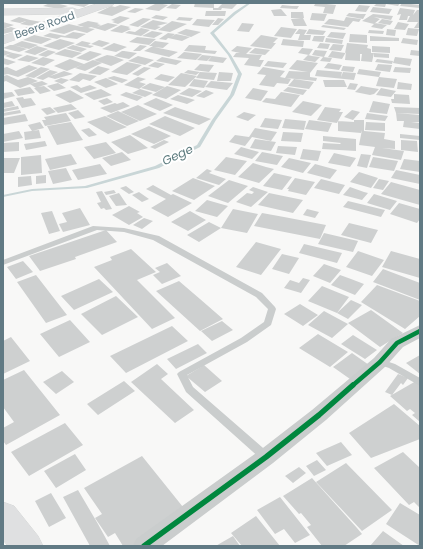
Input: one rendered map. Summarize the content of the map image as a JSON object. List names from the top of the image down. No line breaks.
{"streets":{"main road":["Beere Road"]},"water":["Gege"]}
